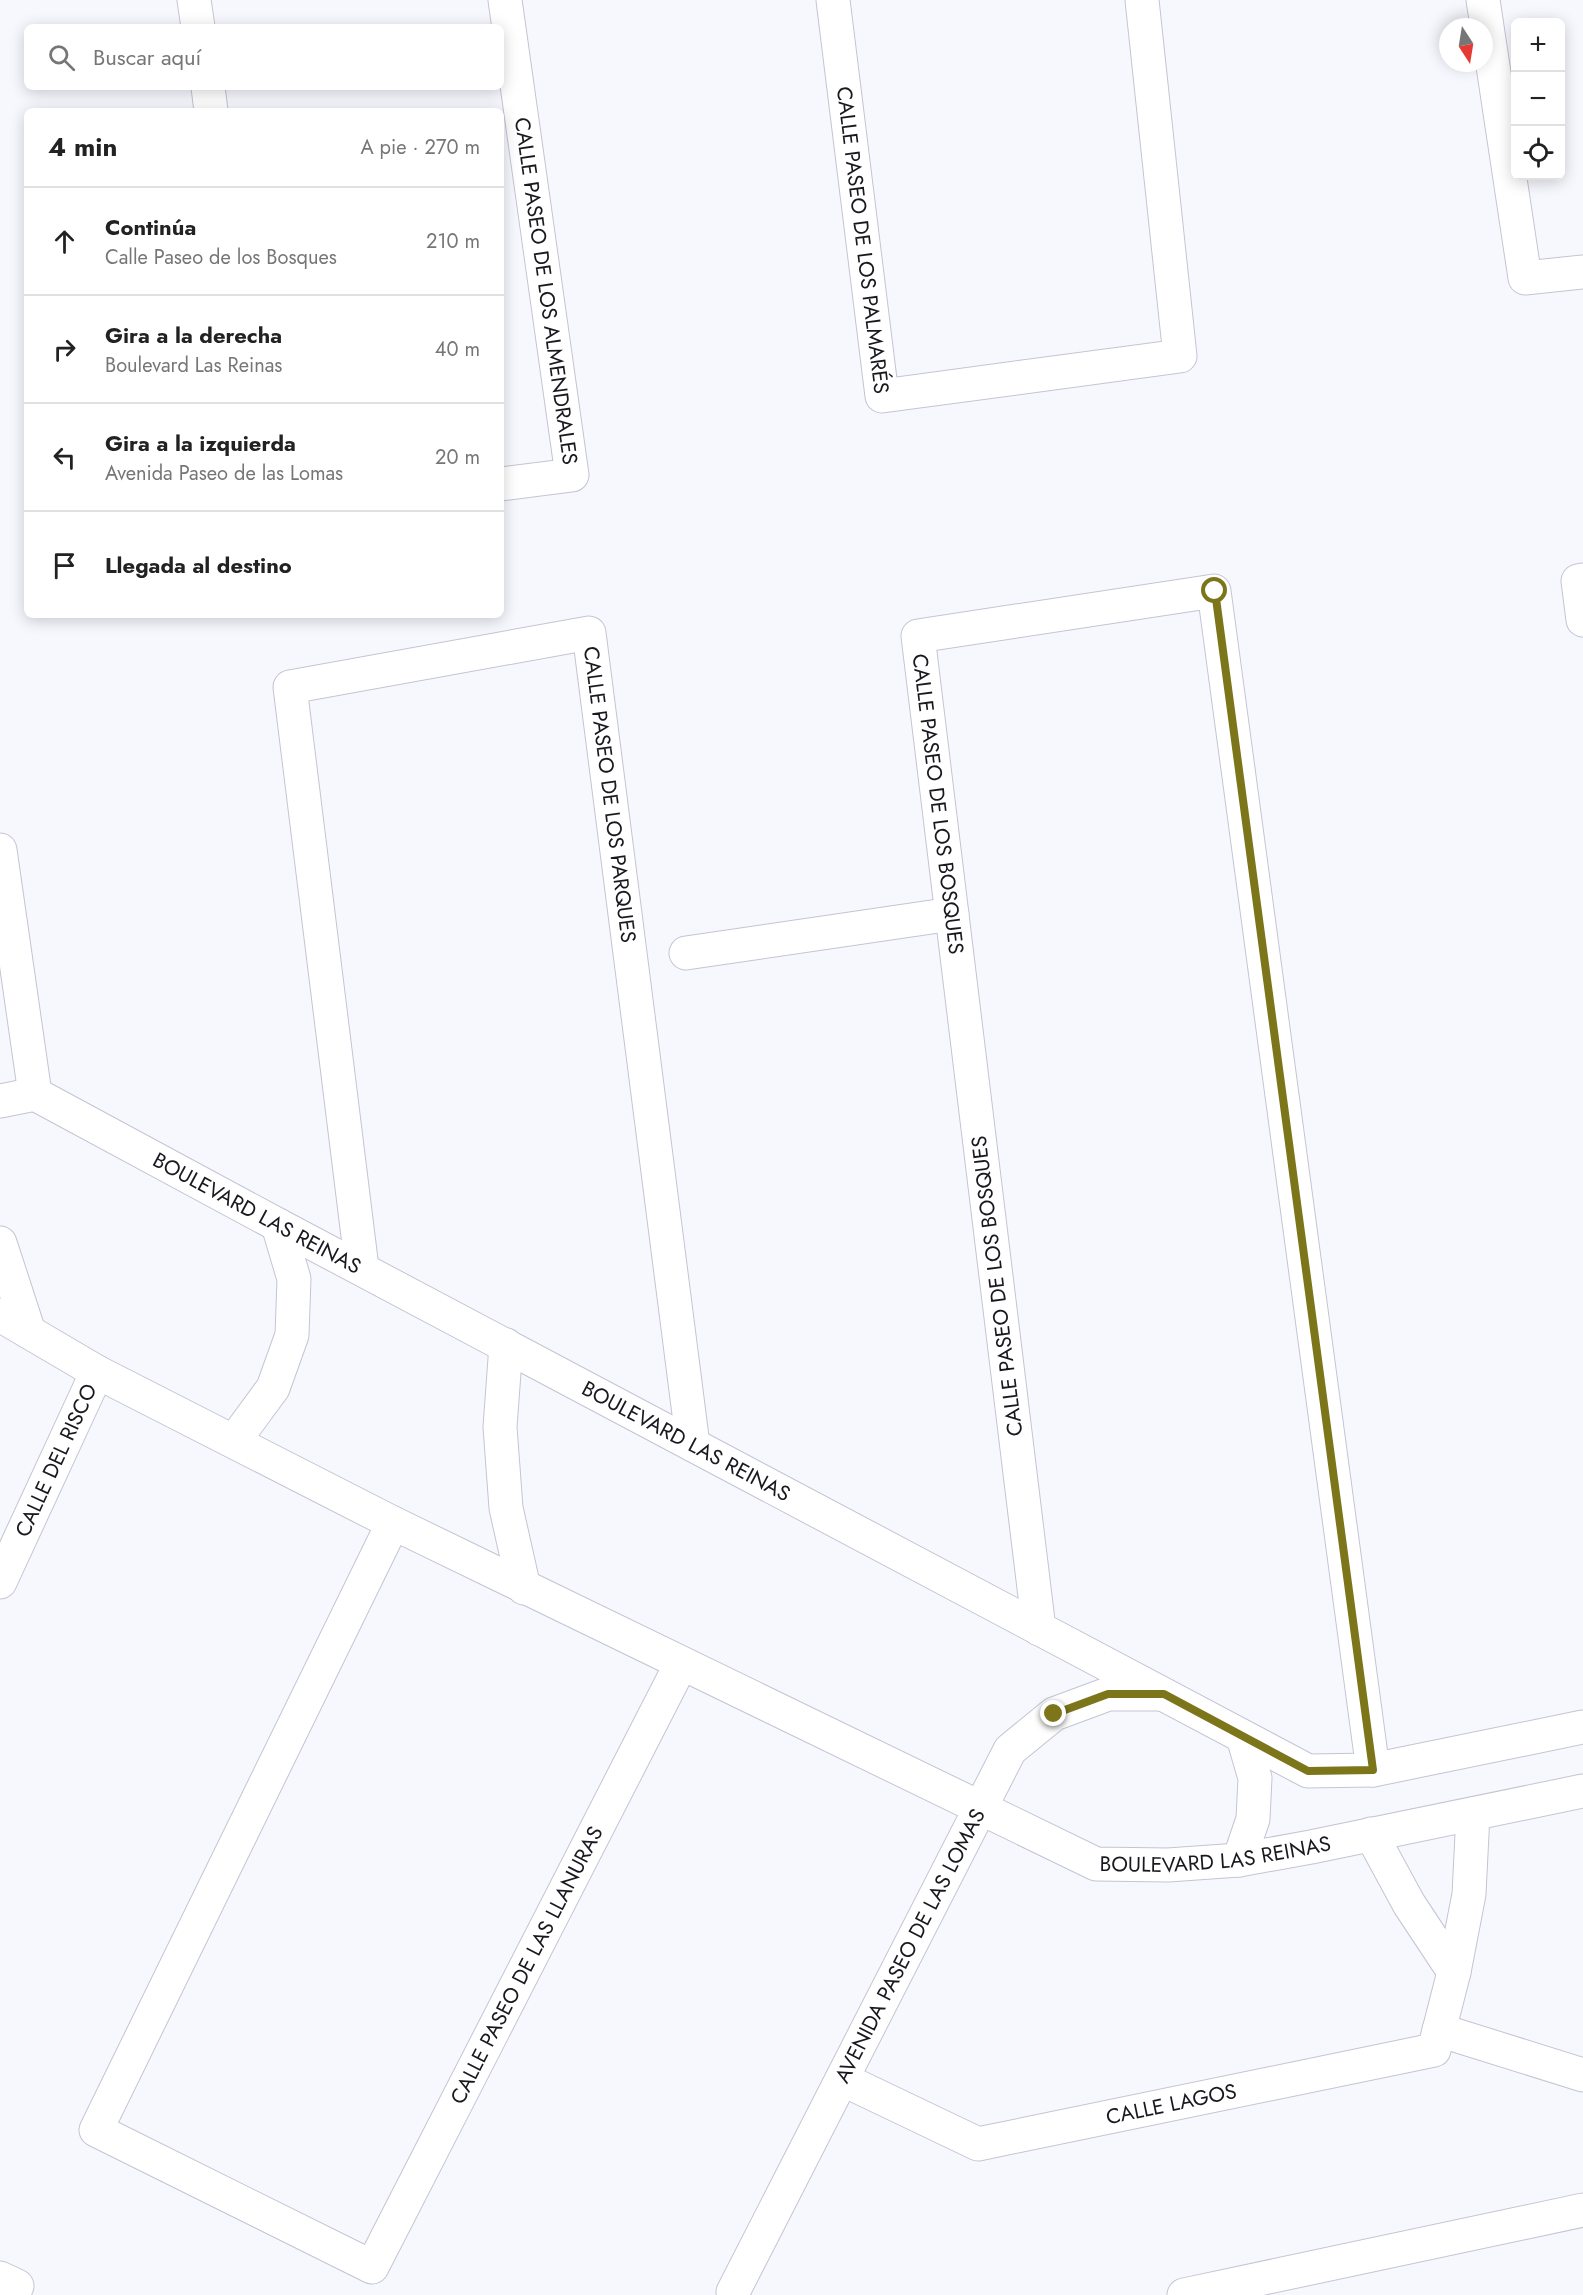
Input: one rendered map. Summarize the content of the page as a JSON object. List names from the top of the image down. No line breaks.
{"streets":{"street":["CALLE PASEO DE LOS PALMARÉS","CALLE PASEO DE LOS ALMENDRALES","CALLE PASEO DE LOS PARQUES","CALLE PASEO DE LOS BOSQUES","BOULEVARD LAS REINAS","CALLE DEL RISCO","AVENIDA PASEO DE LAS LOMAS","CALLE PASEO DE LAS LLANURAS","CALLE LAGOS"]},"crossings":[["CALLE PASEO DE LOS PARQUES","BOULEVARD LAS REINAS"],["CALLE PASEO DE LOS BOSQUES","BOULEVARD LAS REINAS"],["BOULEVARD LAS REINAS","CALLE DEL RISCO"],["BOULEVARD LAS REINAS","AVENIDA PASEO DE LAS LOMAS"],["BOULEVARD LAS REINAS","CALLE PASEO DE LAS LLANURAS"],["BOULEVARD LAS REINAS","CALLE LAGOS"],["AVENIDA PASEO DE LAS LOMAS","CALLE LAGOS"]],"north":"bottom","page":{"map_buttons":["+","−"],"search":"Buscar aquí","heading":["4 min","A pie · 270 m"],"list":[["Continúa","Calle Paseo de los Bosques","210 m"],["Gira a la derecha","Boulevard Las Reinas","40 m"],["Gira a la izquierda","Avenida Paseo de las Lomas","20 m"],"Llegada al destino"]}}
